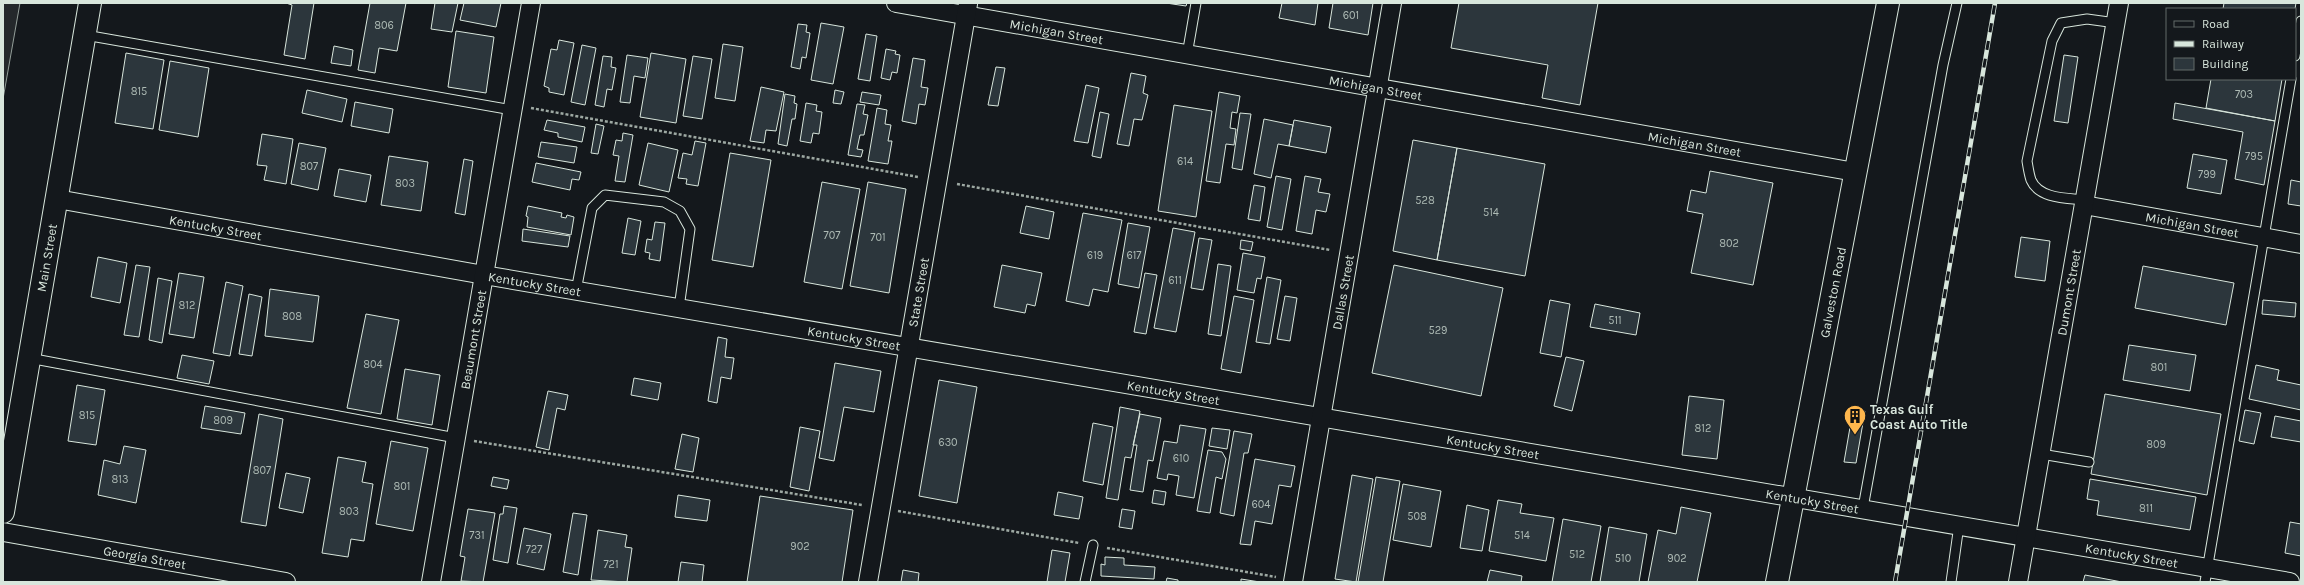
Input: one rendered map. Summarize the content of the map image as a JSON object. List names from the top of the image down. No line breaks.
{"streets":{"main road":["Main Street","Galveston Road"],"street":["Michigan Street","Kentucky Street","State Street","Dallas Street","Dumont Street","Beaumont Street","Georgia Street"]},"crossings":[["Michigan Street","State Street"],["Michigan Street","Dallas Street"],["Michigan Street","Galveston Road"],["Michigan Street","Dumont Street"],["Kentucky Street","Main Street"],["Kentucky Street","State Street"],["Kentucky Street","Dallas Street"],["Kentucky Street","Galveston Road"],["Kentucky Street","Dumont Street"],["Kentucky Street","Beaumont Street"]],"places":{"building":["Texas Gulf Coast Auto Title"]},"house_numbers":["601","806","815","703","795","614","807","799","803","528","514","707","701","802","619","617","611","812","808","511","529","804","801","815","809","812","630","809","610","807","813","801","604","811","803","508","731","514","902","727","512","510","902","721"],"legend":["Road","Railway","Building"]}
